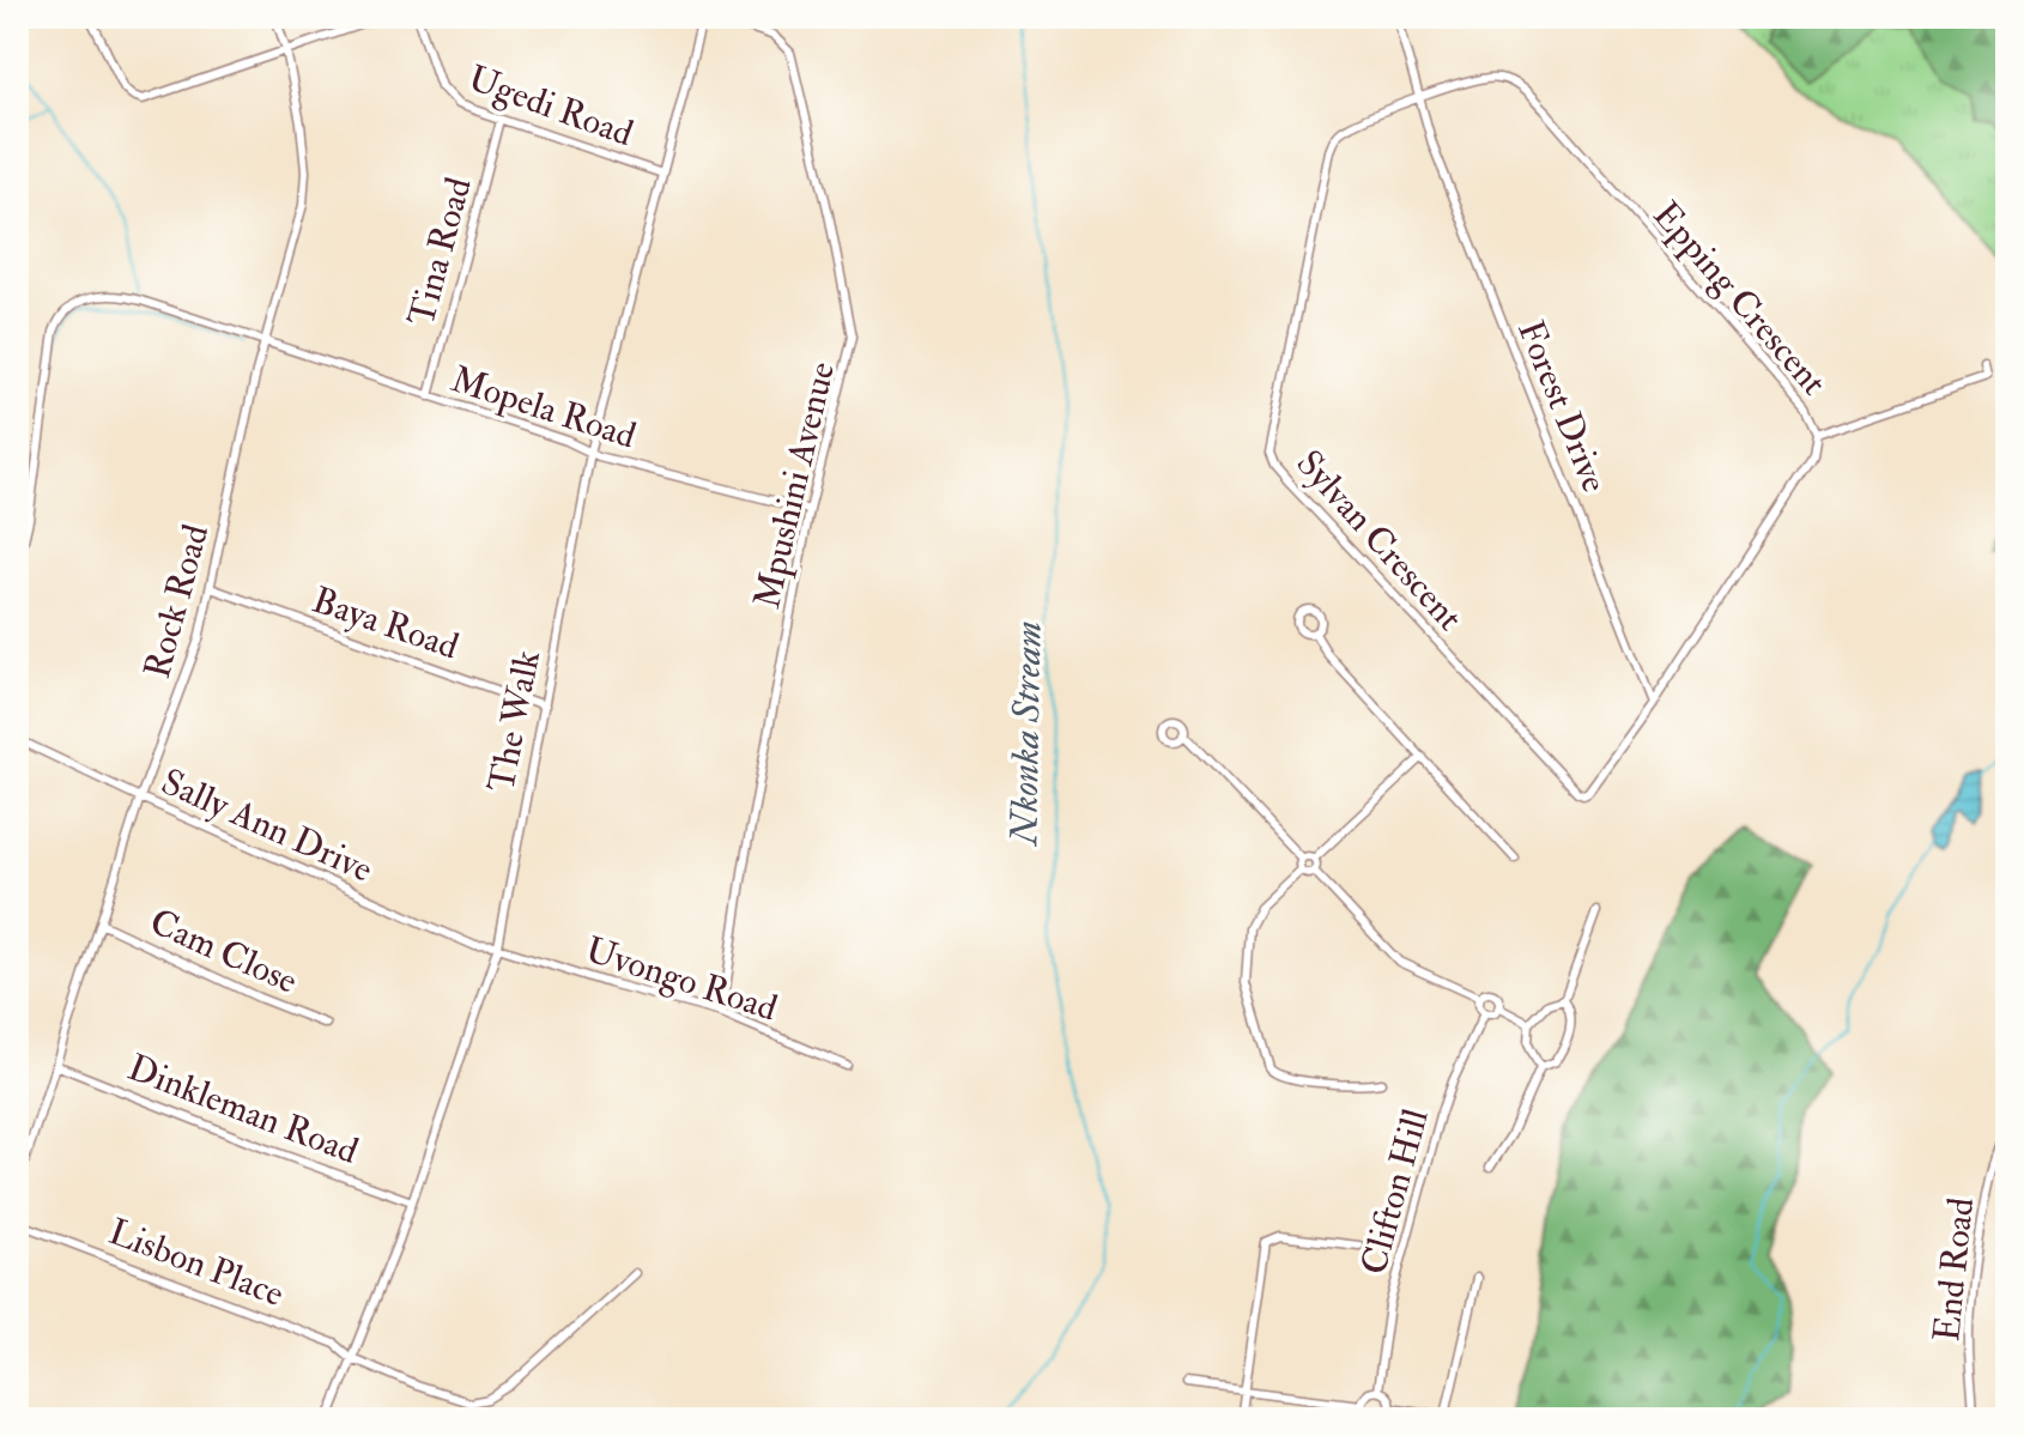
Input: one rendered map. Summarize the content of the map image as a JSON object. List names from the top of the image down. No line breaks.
{"streets":{"street":["Ugedi Road","Tina Road","Epping Crescent","Forest Drive","Mopela Road","Mpushini Avenue","Sylvan Crescent","Rock Road","Baya Road","The Walk","Sally Ann Drive","Cam Close","Uvongo Road","Dinkleman Road","Clifton Hill","Lisbon Place","End Road"]},"crossings":[["Ugedi Road","Tina Road"],["Ugedi Road","The Walk"],["Tina Road","Mopela Road"],["Epping Crescent","Forest Drive"],["Epping Crescent","Sylvan Crescent"],["Forest Drive","Sylvan Crescent"],["Mopela Road","Mpushini Avenue"],["Mopela Road","Rock Road"],["Mopela Road","The Walk"],["Mpushini Avenue","Uvongo Road"],["Rock Road","Baya Road"],["Rock Road","Sally Ann Drive"],["Rock Road","Cam Close"],["Rock Road","Dinkleman Road"],["Baya Road","The Walk"],["The Walk","Sally Ann Drive"],["The Walk","Uvongo Road"],["The Walk","Dinkleman Road"],["The Walk","Lisbon Place"],["Sally Ann Drive","Uvongo Road"]],"water":["Nkonka Stream"]}
